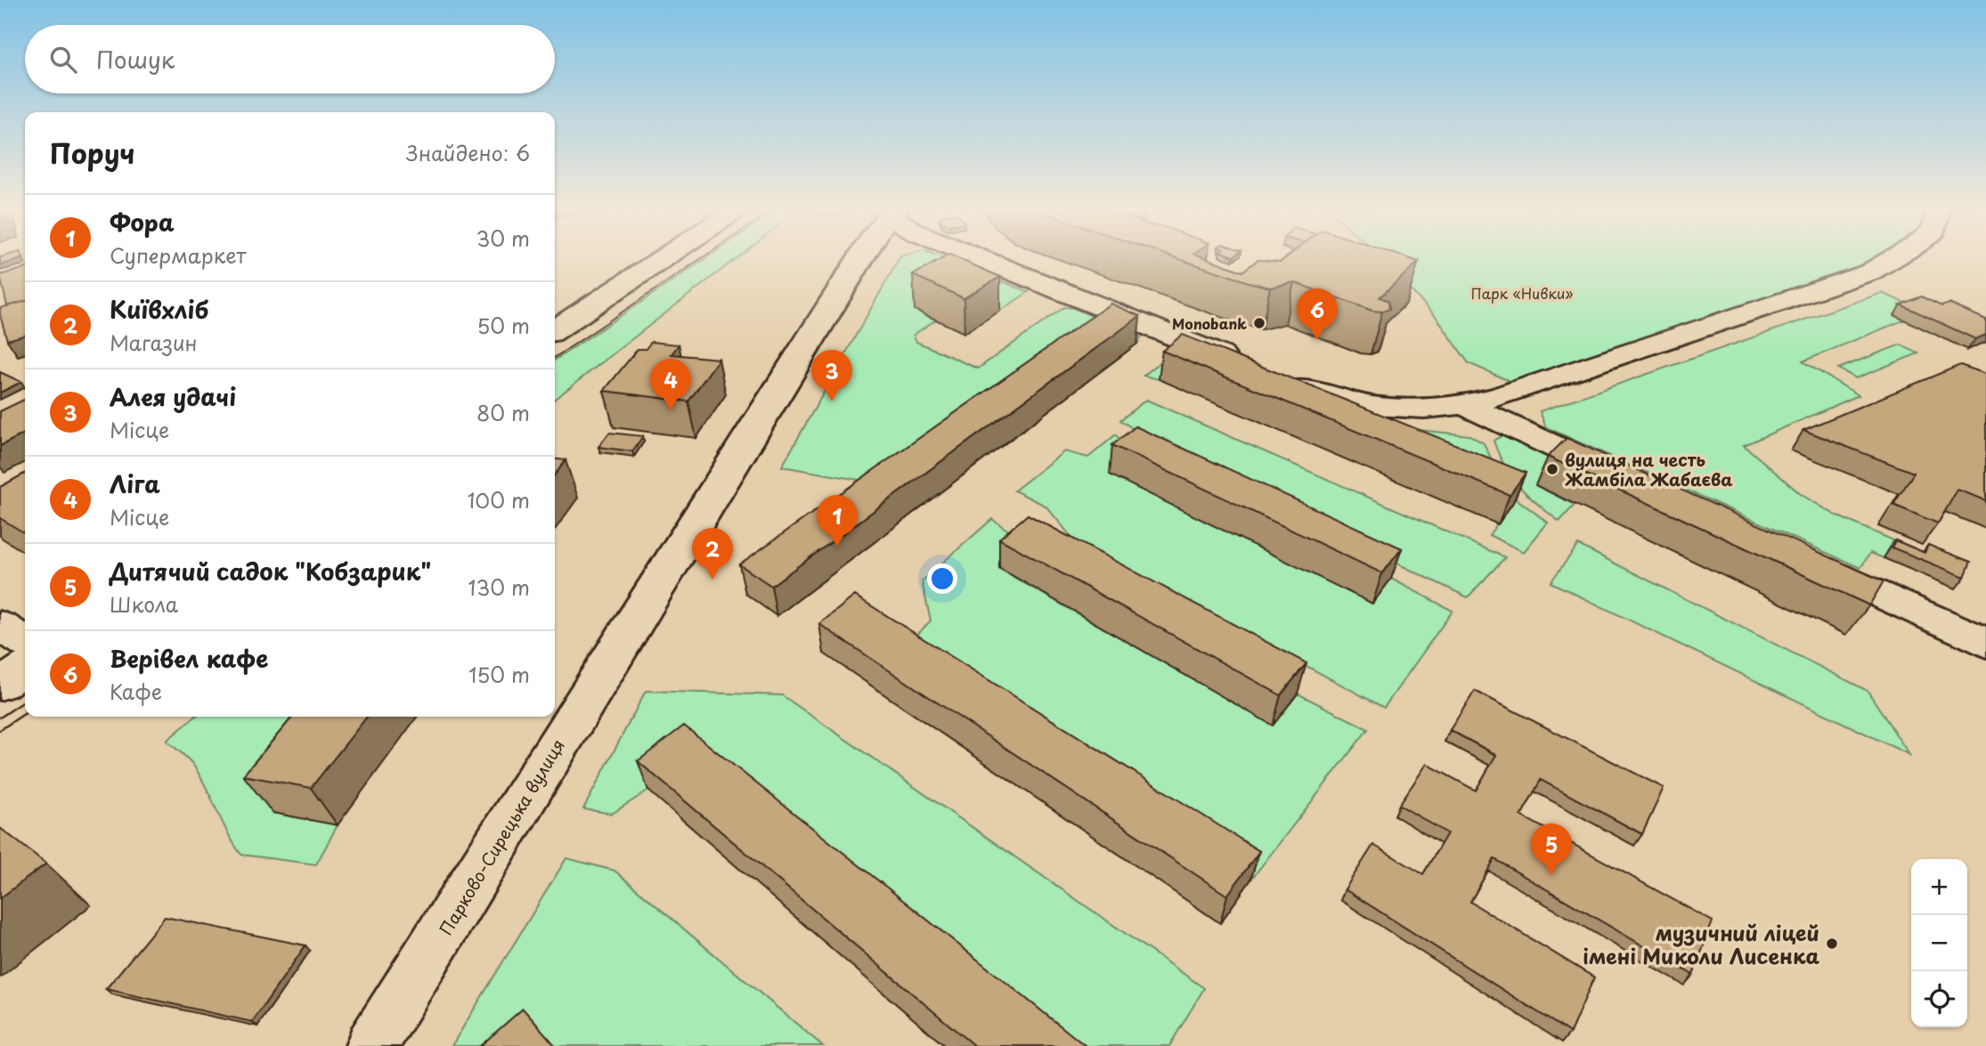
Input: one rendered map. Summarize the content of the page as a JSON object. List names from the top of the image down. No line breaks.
{"streets":{"street":["Парково-Сирецька вулиця"]},"parks":["Парк «Нивки»"],"places":["Monobank","вулиця на честь Жамбіла Жабаєва","музичний ліцей імені Миколи Лисенка"],"page":{"search":"Пошук","heading":["Поруч","Знайдено: 6"],"list":[{"mark":"1","name":"Фора","note":"Супермаркет","value":"30 m"},{"mark":"2","name":"Київхліб","note":"Магазин","value":"50 m"},{"mark":"3","name":"Алея удачі","note":"Місце","value":"80 m"},{"mark":"4","name":"Ліга","note":"Місце","value":"100 m"},{"mark":"5","name":"Дитячий садок \"Кобзарик\"","note":"Школа","value":"130 m"},{"mark":"6","name":"Верівел кафе","note":"Кафе","value":"150 m"}],"pins":["6","3","4","1","2","5"],"map_buttons":["+","−"]}}
